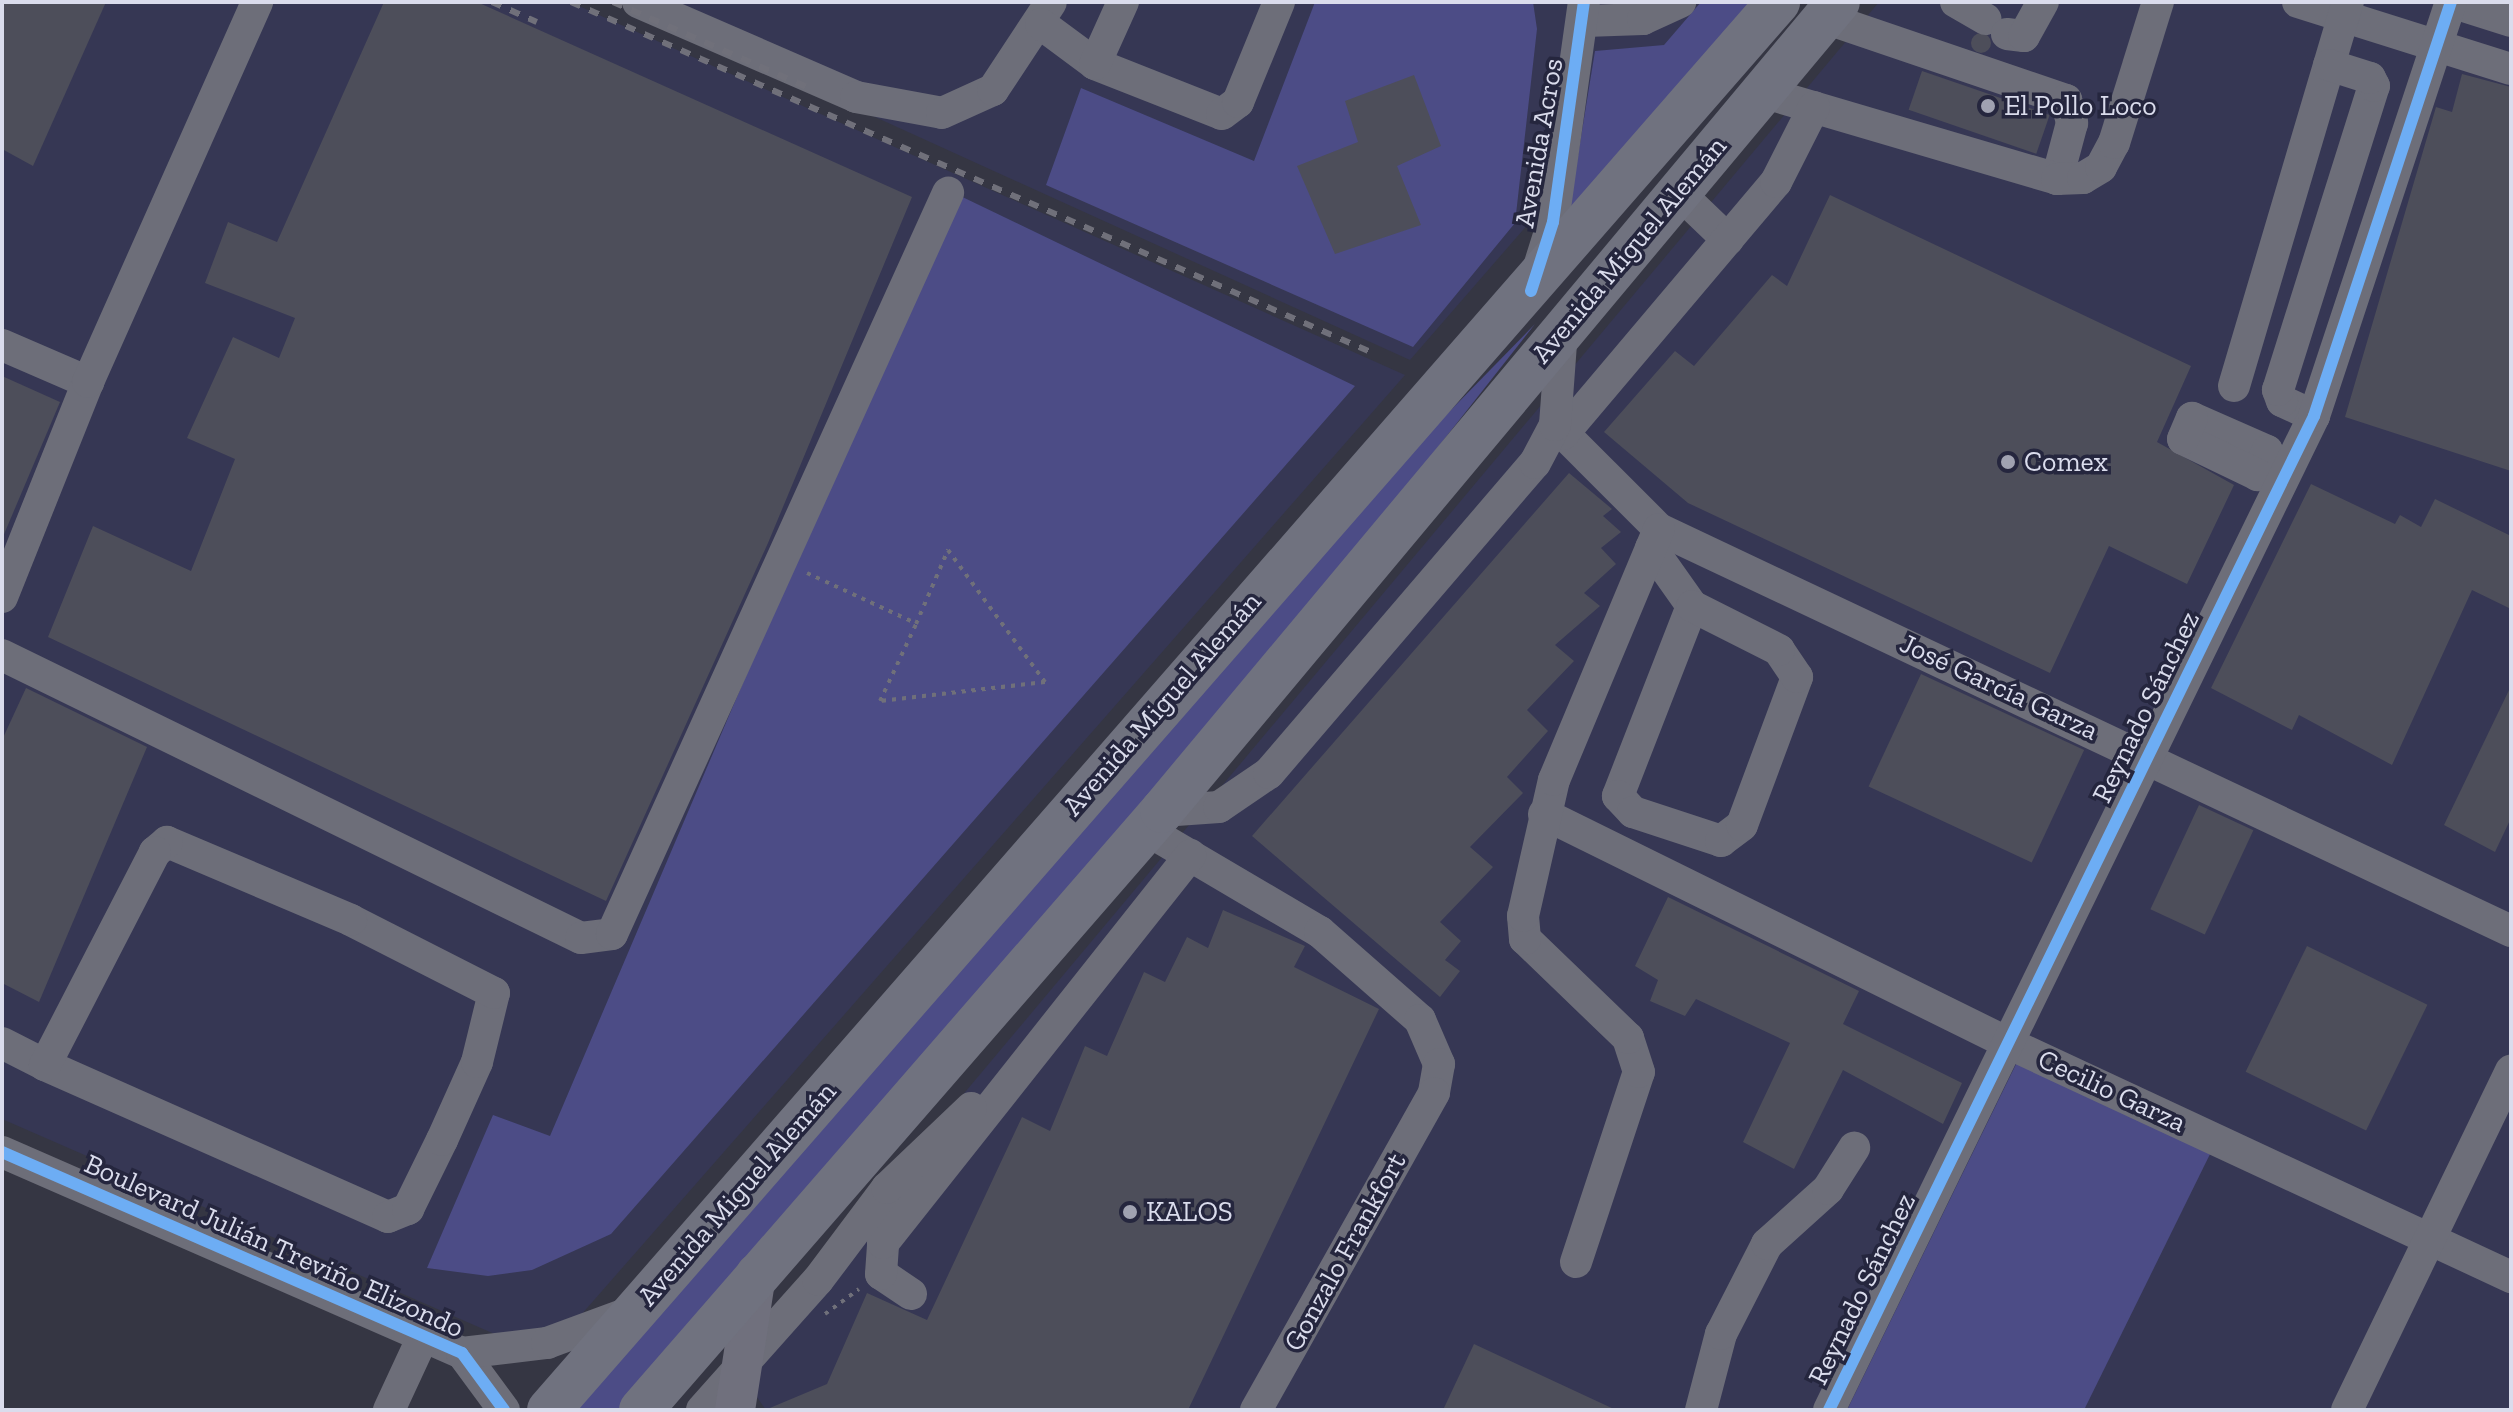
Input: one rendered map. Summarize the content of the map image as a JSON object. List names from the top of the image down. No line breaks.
{"streets":{"highway":["Avenida Miguel Alemán"],"street":["Avenida Acros","José García Garza","Reynado Sánchez","Cecilio Garza","Boulevard Julián Treviño Elizondo","Gonzalo Frankfort"]},"crossings":[["Avenida Acros","Avenida Miguel Alemán"],["Avenida Miguel Alemán","Boulevard Julián Treviño Elizondo"],["José García Garza","Reynado Sánchez"],["Reynado Sánchez","Cecilio Garza"]],"places":["El Pollo Loco","Comex","KALOS"]}
